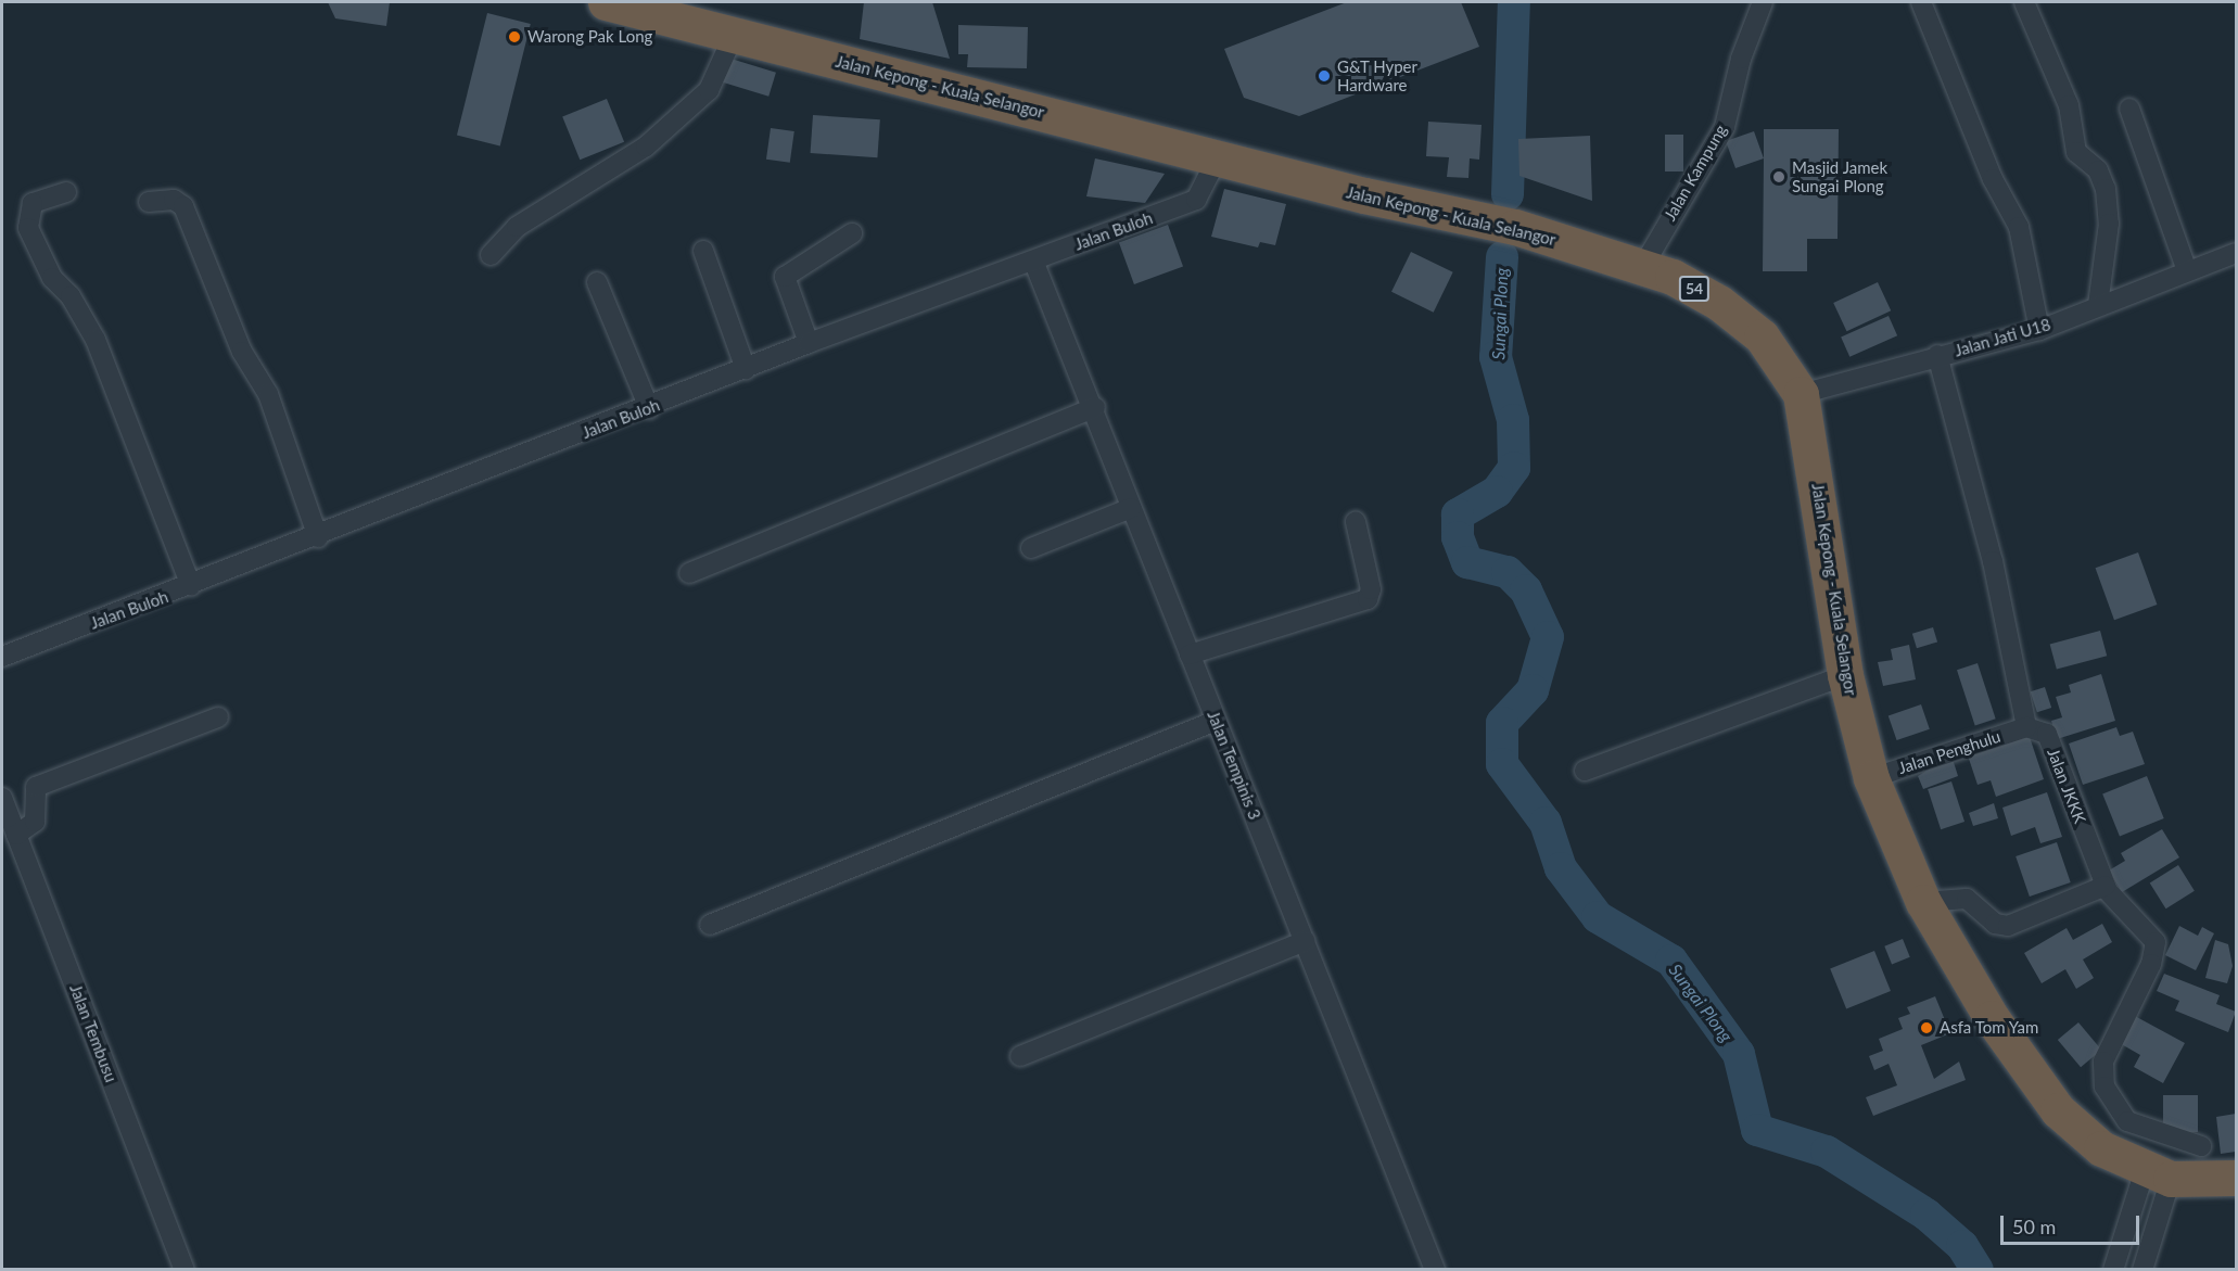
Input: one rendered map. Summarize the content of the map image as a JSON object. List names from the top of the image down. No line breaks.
{"streets":{"highway":["Jalan Kepong - Kuala Selangor","54"],"street":["Jalan Kampung","Jalan Buloh","Jalan Jati U18","Jalan Penghulu","Jalan Tempinis 3","Jalan JKKK","Jalan Tembusu"]},"crossings":[["Jalan Kepong - Kuala Selangor","Jalan Kampung"],["Jalan Kepong - Kuala Selangor","Jalan Buloh"],["Jalan Kepong - Kuala Selangor","Jalan Jati U18"],["Jalan Kepong - Kuala Selangor","Jalan Penghulu"],["Jalan Buloh","Jalan Tempinis 3"],["Jalan Penghulu","Jalan JKKK"]],"water":["Sungai Plong"],"places":["Warong Pak Long","G&T Hyper Hardware","Masjid Jamek Sungai Plong","Asfa Tom Yam"],"scale_bar":"50 m"}
